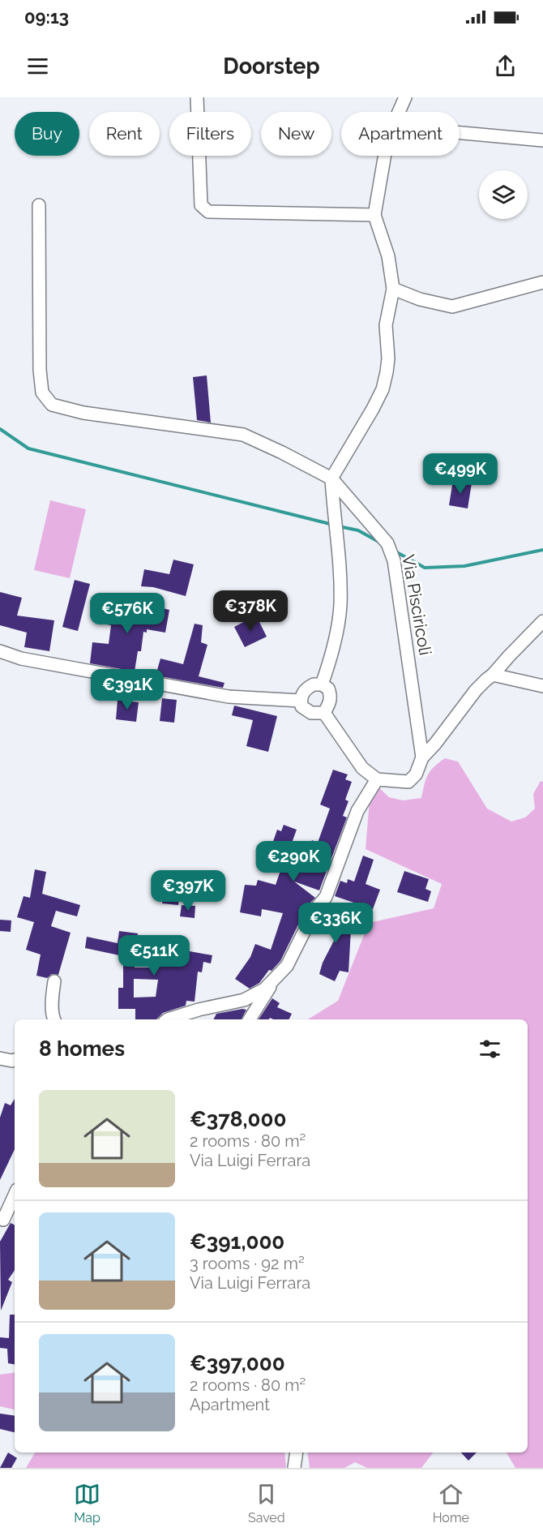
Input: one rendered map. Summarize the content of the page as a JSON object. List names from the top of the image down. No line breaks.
{"streets":{"street":["Via Pisciricoli"]},"page":{"status":"09:13","header":"Doorstep","chip":["Buy","Rent","Filters","New","Apartment"],"price":["€499K","€378K","€576K","€391K","€290K","€397K","€336K","€511K"],"heading":"8 homes","list":[{"name":"€378,000","note":"2 rooms · 80 m² · Via Luigi Ferrara"},{"name":"€391,000","note":"3 rooms · 92 m² · Via Luigi Ferrara"},{"name":"€397,000","note":"2 rooms · 80 m² · Apartment"}],"tabs":["Map","Saved","Home"]}}
